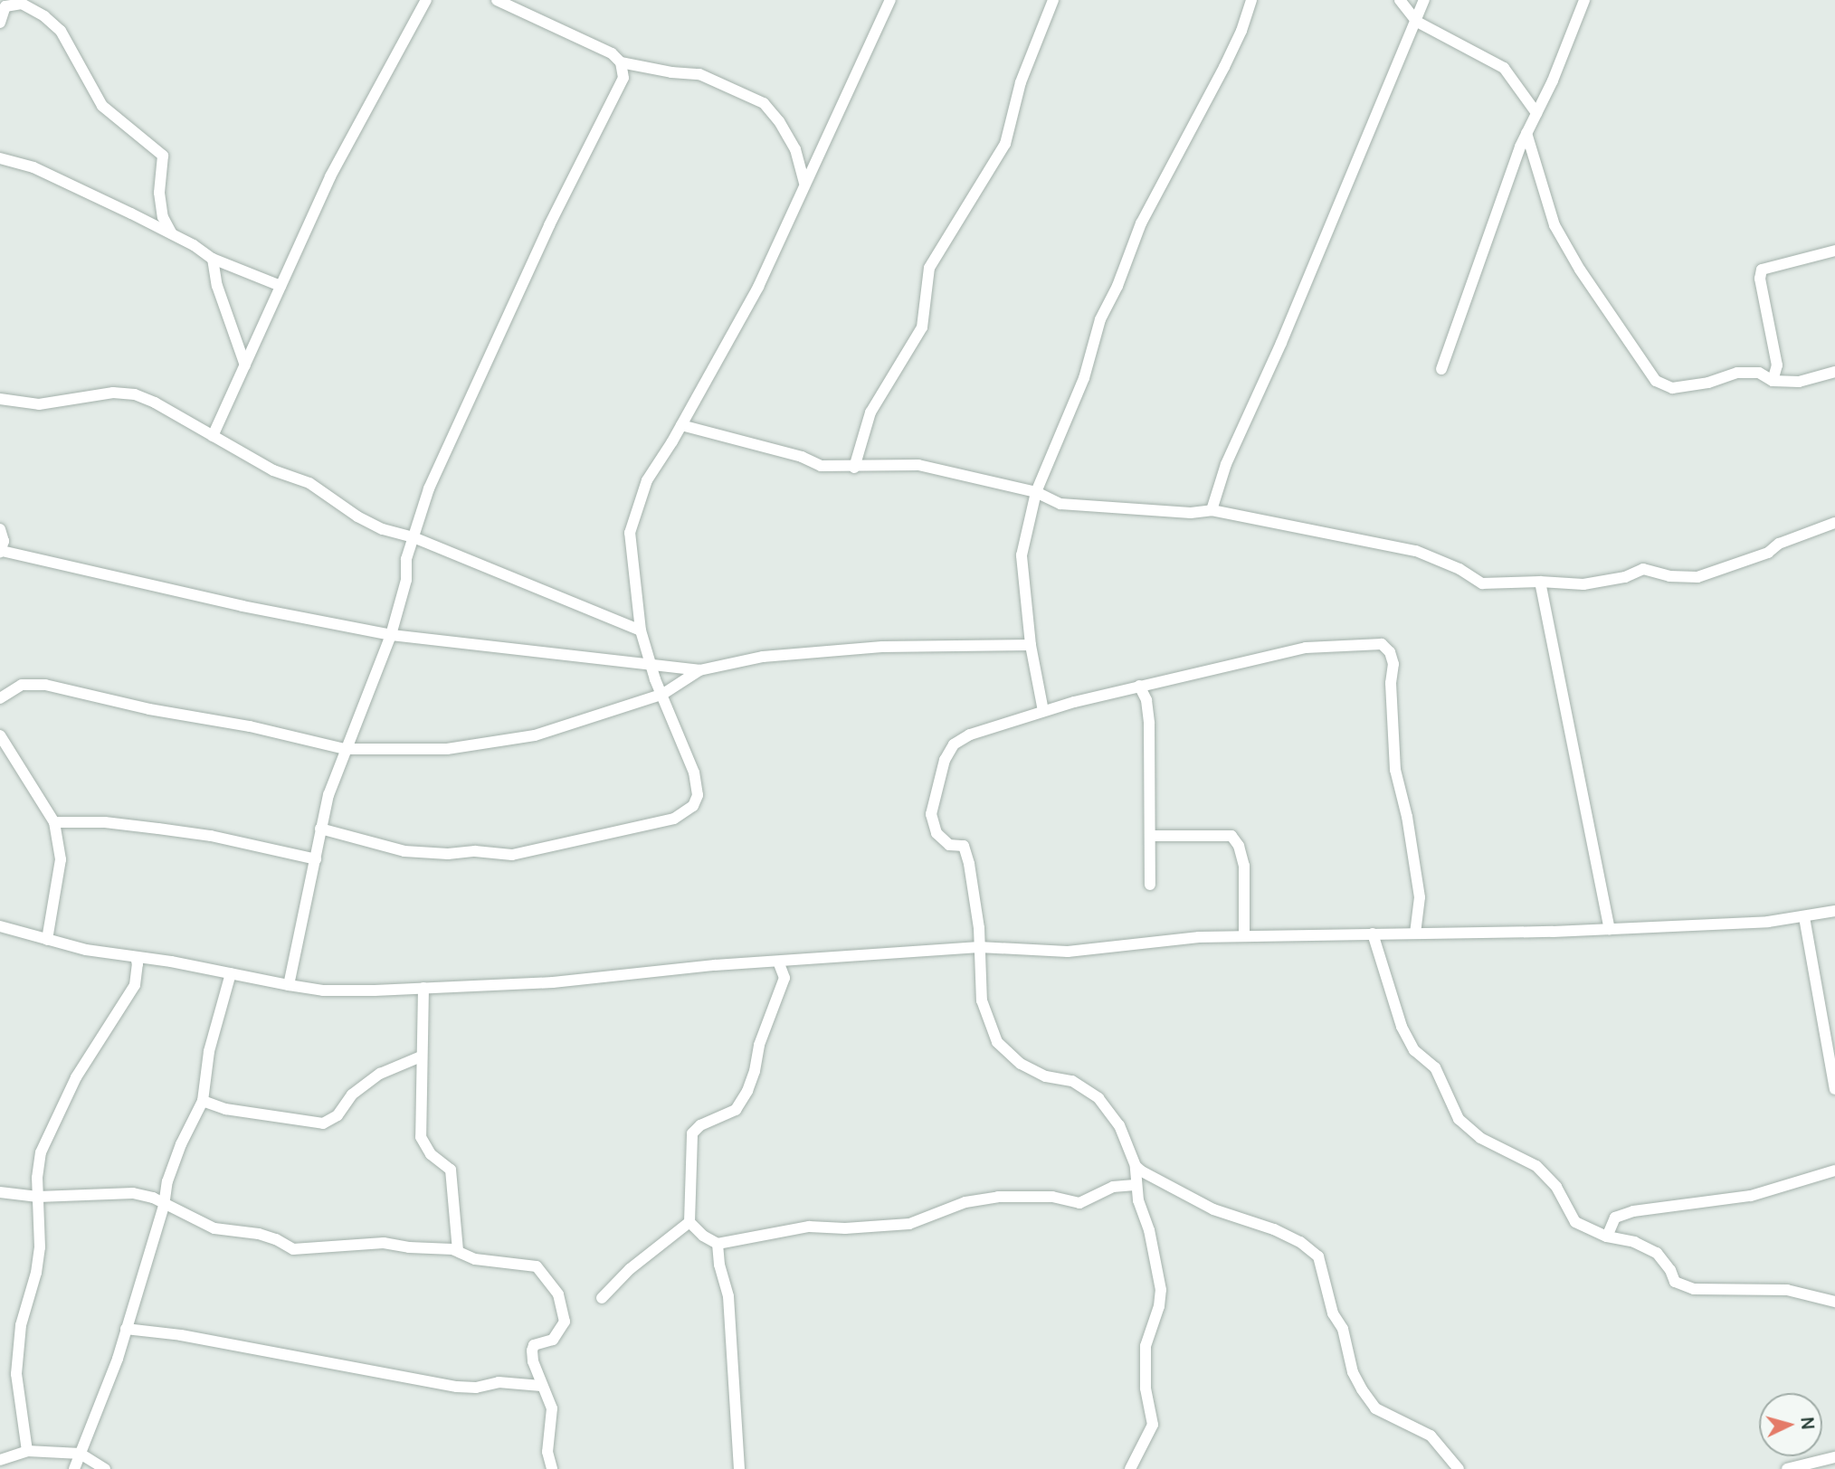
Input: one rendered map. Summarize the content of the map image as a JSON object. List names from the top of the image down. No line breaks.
{"north":"right"}
